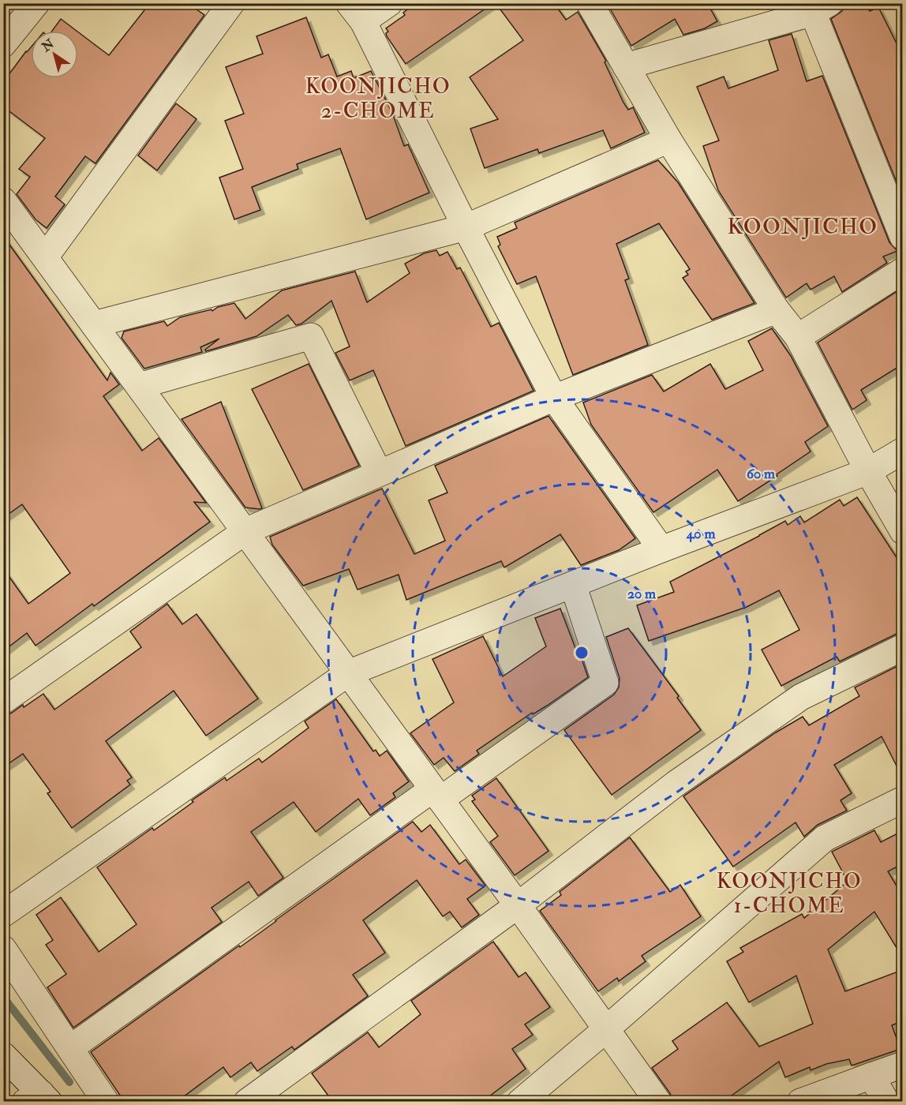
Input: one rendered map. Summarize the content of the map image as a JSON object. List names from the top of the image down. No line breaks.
{"districts":["KOONJICHO 2-CHOME","KOONJICHO","KOONJICHO 1-CHOME"],"north":"top left","rings":["60 m","40 m","20 m"]}
